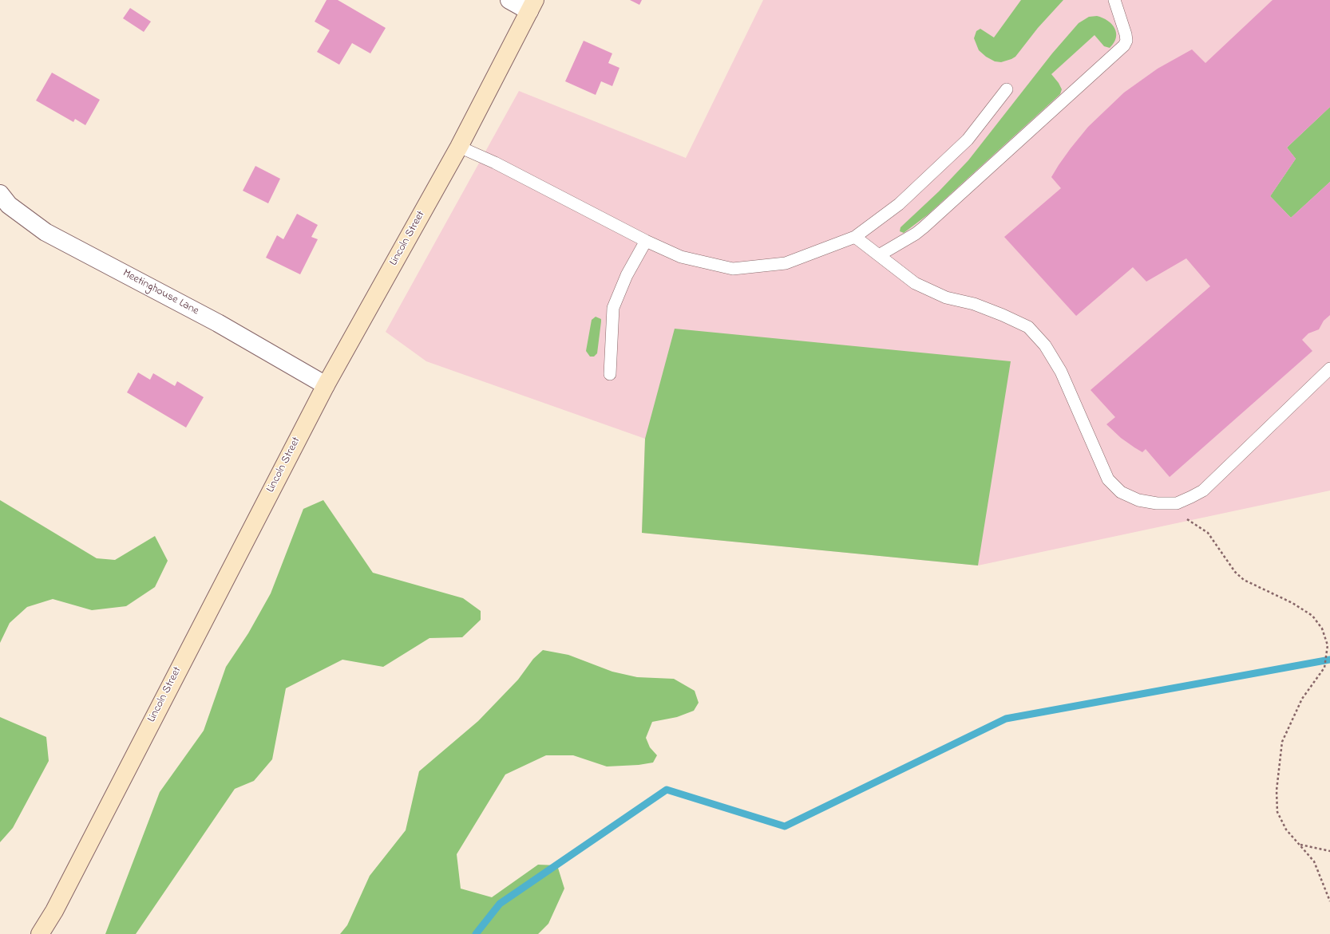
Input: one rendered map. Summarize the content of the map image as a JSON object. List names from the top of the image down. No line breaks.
{"streets":{"main road":["Lincoln Street"],"street":["Meetinghouse Lane"]},"crossings":[["Lincoln Street","Meetinghouse Lane"]]}
